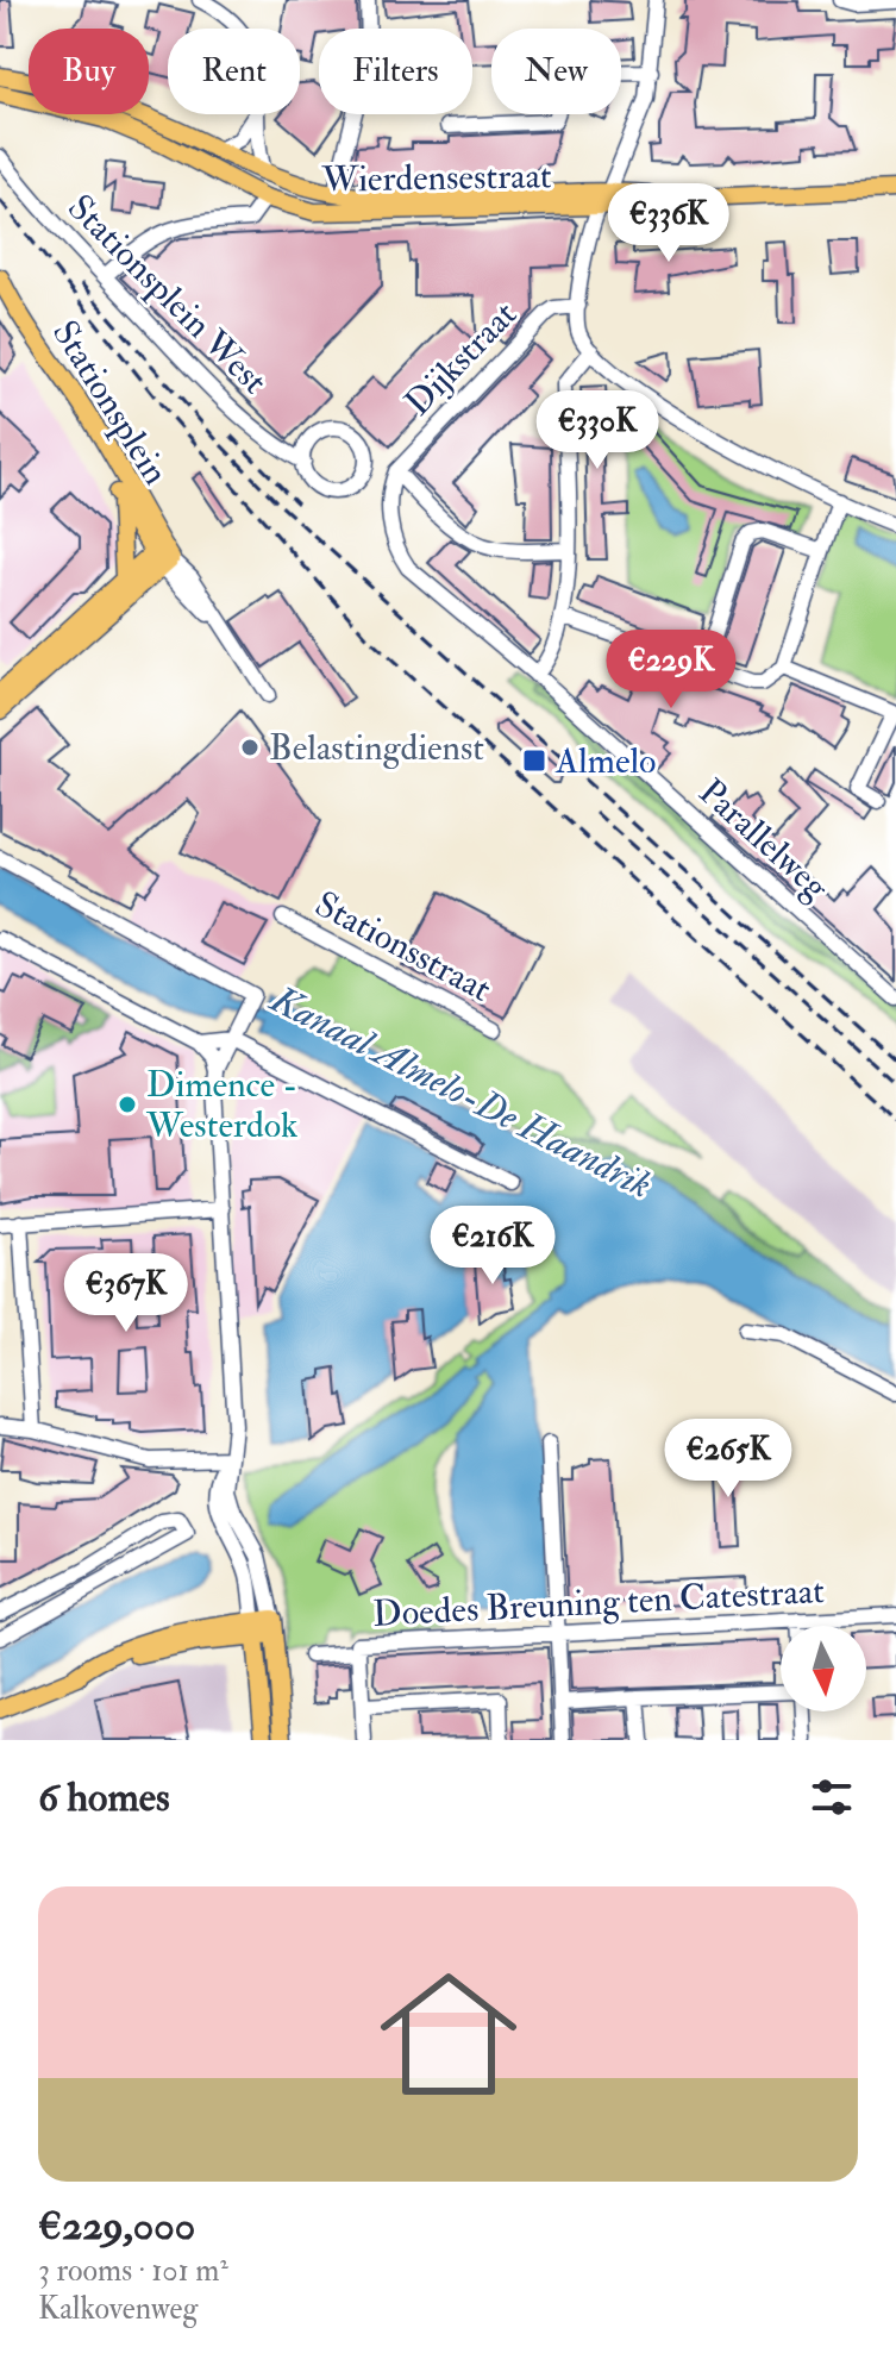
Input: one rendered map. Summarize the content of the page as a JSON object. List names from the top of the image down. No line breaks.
{"streets":{"main road":["Wierdensestraat","Stationsplein"],"street":["Stationsplein West","Dijkstraat","Parallelweg","Stationsstraat","Doedes Breuning ten Catestraat"]},"crossings":[["Dijkstraat","Parallelweg"]],"water":["Kanaal Almelo-De Haandrik"],"places":{"other":["Belastingdienst","Dimence - Westerdok"],"transit":["Almelo"]},"north":"bottom","page":{"chip":["Buy","Rent","Filters","New"],"price":["€336K","€330K","€229K","€216K","€367K","€265K"],"heading":"6 homes","list":[{"name":"€229,000","note":"3 rooms · 101 m² · Kalkovenweg"}]}}
